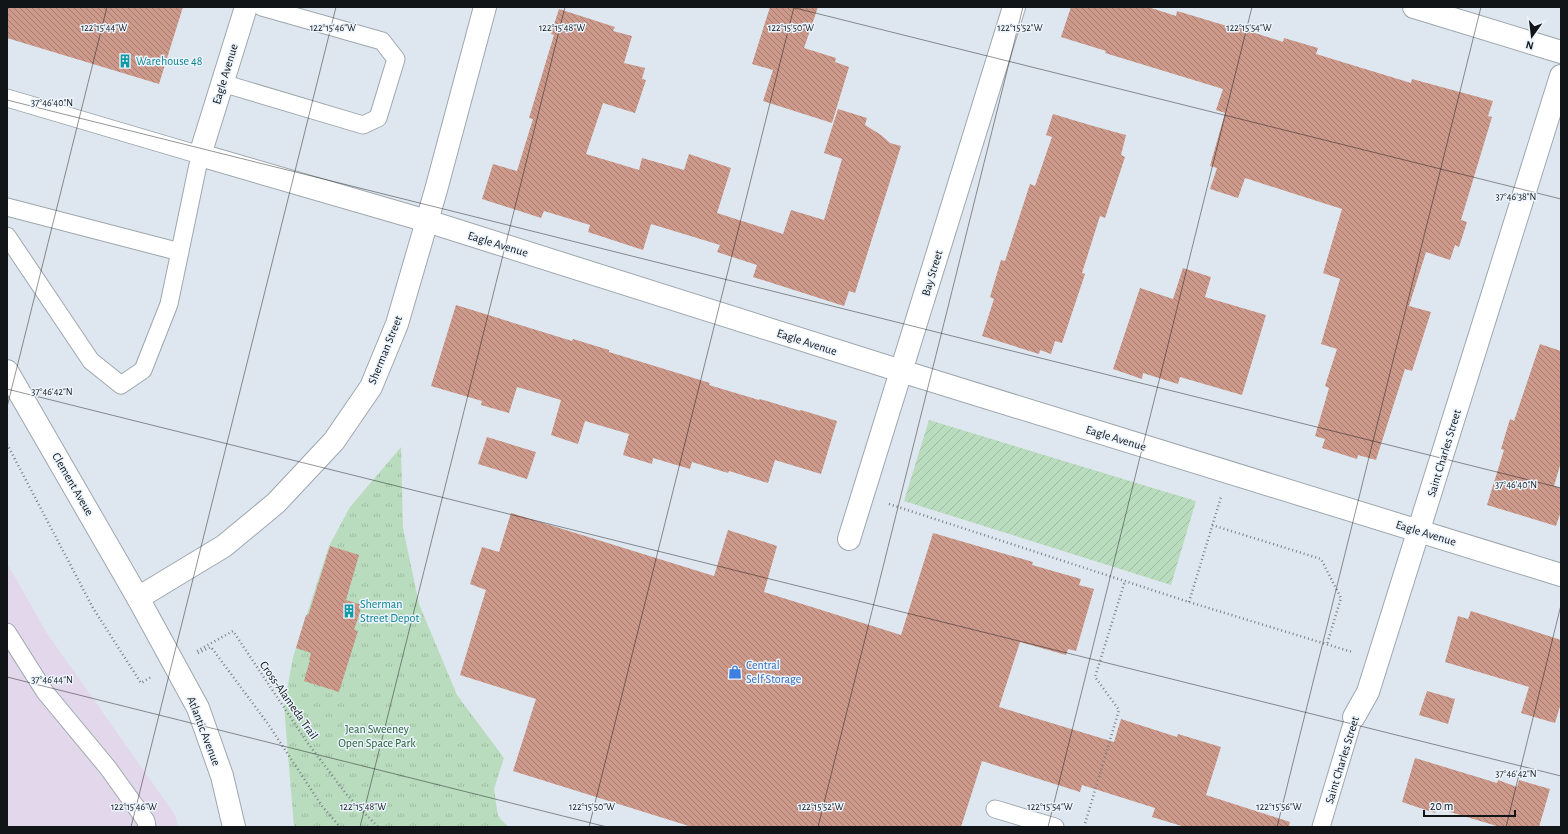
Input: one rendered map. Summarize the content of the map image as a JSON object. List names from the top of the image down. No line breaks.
{"streets":{"street":["Eagle Avenue","Bay Street","Sherman Street","Saint Charles Street","Clement Aveue","Atlantic Avenue"],"path":["Cross-Alameda Trail"]},"crossings":[["Eagle Avenue","Bay Street"],["Eagle Avenue","Sherman Street"],["Eagle Avenue","Saint Charles Street"],["Sherman Street","Clement Aveue"],["Sherman Street","Atlantic Avenue"],["Clement Aveue","Atlantic Avenue"],["Cross-Alameda Trail","Atlantic Avenue"]],"parks":["Jean Sweeney Open Space Park"],"places":{"building":["Warehouse 48","Sherman Street Depot"],"shop":["Central Self Storage"]},"scale_bar":"20 m","north":"bottom","coordinates":["122°15'44\"W","122°15'46\"W","122°15'48\"W","122°15'50\"W","122°15'52\"W","122°15'54\"W","37°46'40\"N","37°46'38\"N","37°46'42\"N","37°46'44\"N","122°15'56\"W"]}
